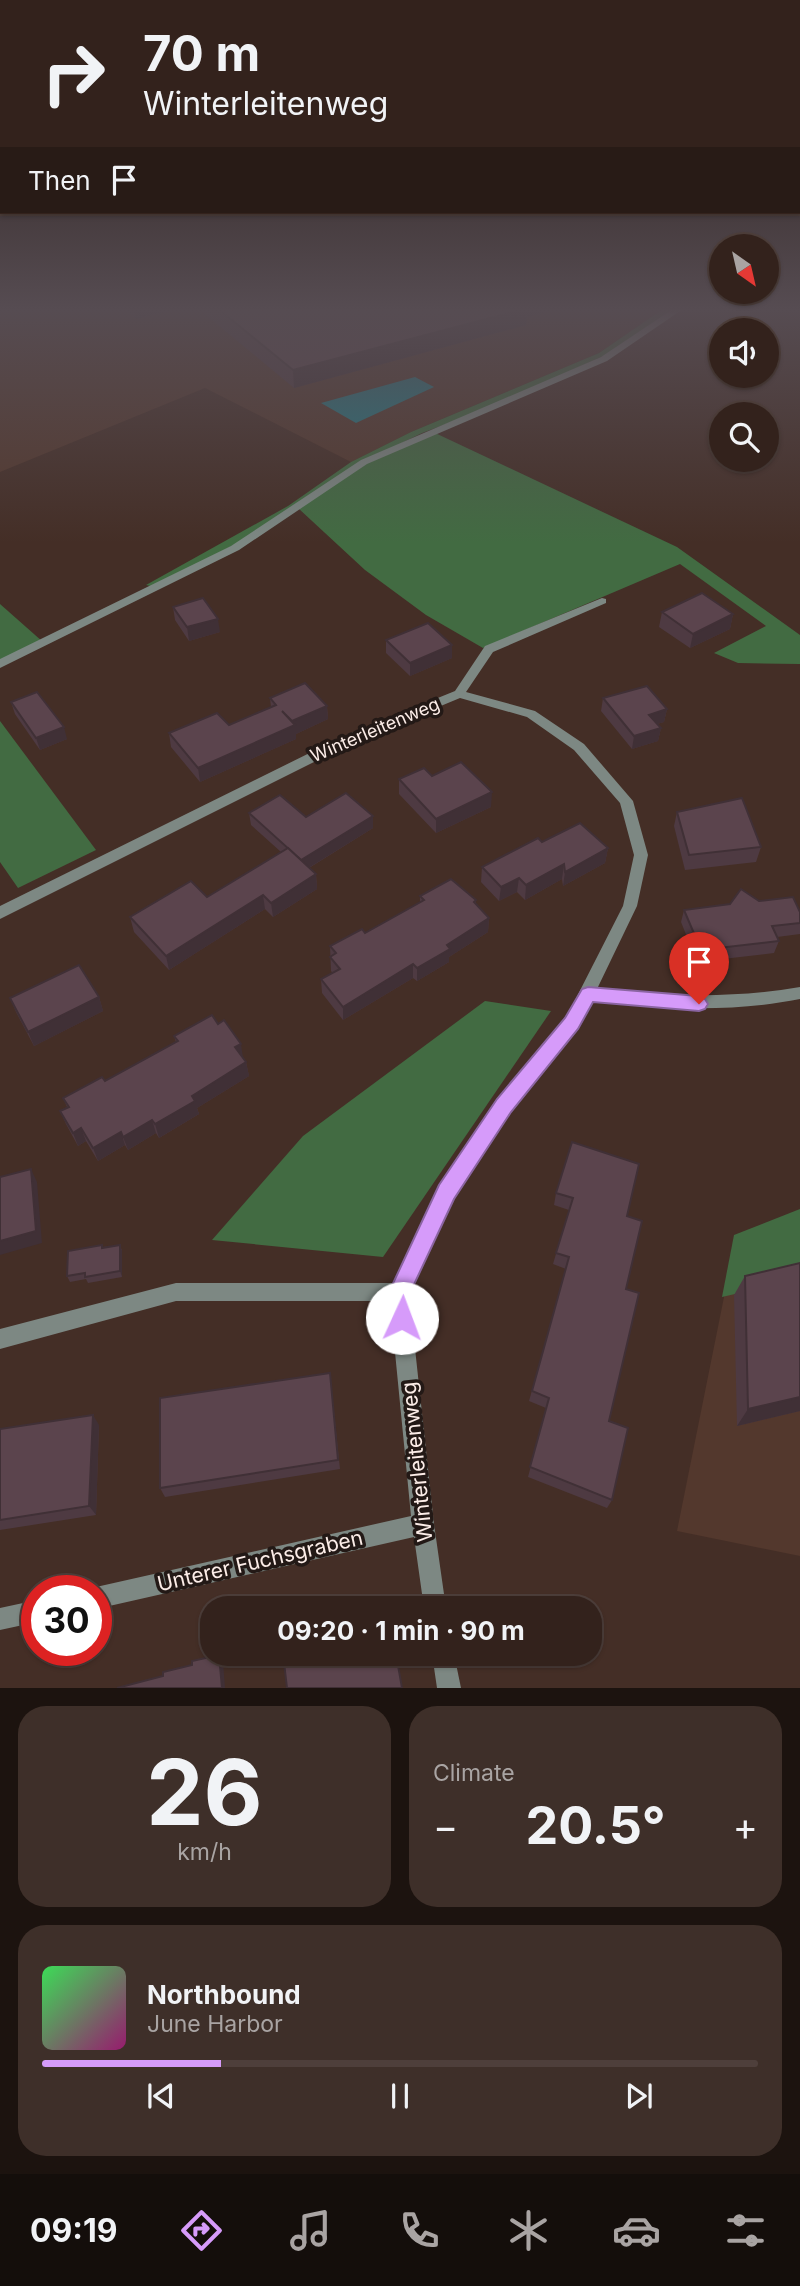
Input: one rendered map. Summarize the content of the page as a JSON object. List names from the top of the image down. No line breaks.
{"streets":{"street":["Winterleitenweg","Unterer Fuchsgraben"]},"crossings":[["Winterleitenweg","Unterer Fuchsgraben"]],"north":"bottom right","page":{"turn":["70 m","Winterleitenweg"],"then":"Then","limit":"30","trip":"09:20 · 1 min · 90 m","tile":[["26","km/h"],"Climate"],"heat":["−","20.5°","+"],"song":["Northbound","June Harbor"],"tabs":"09:19"}}
